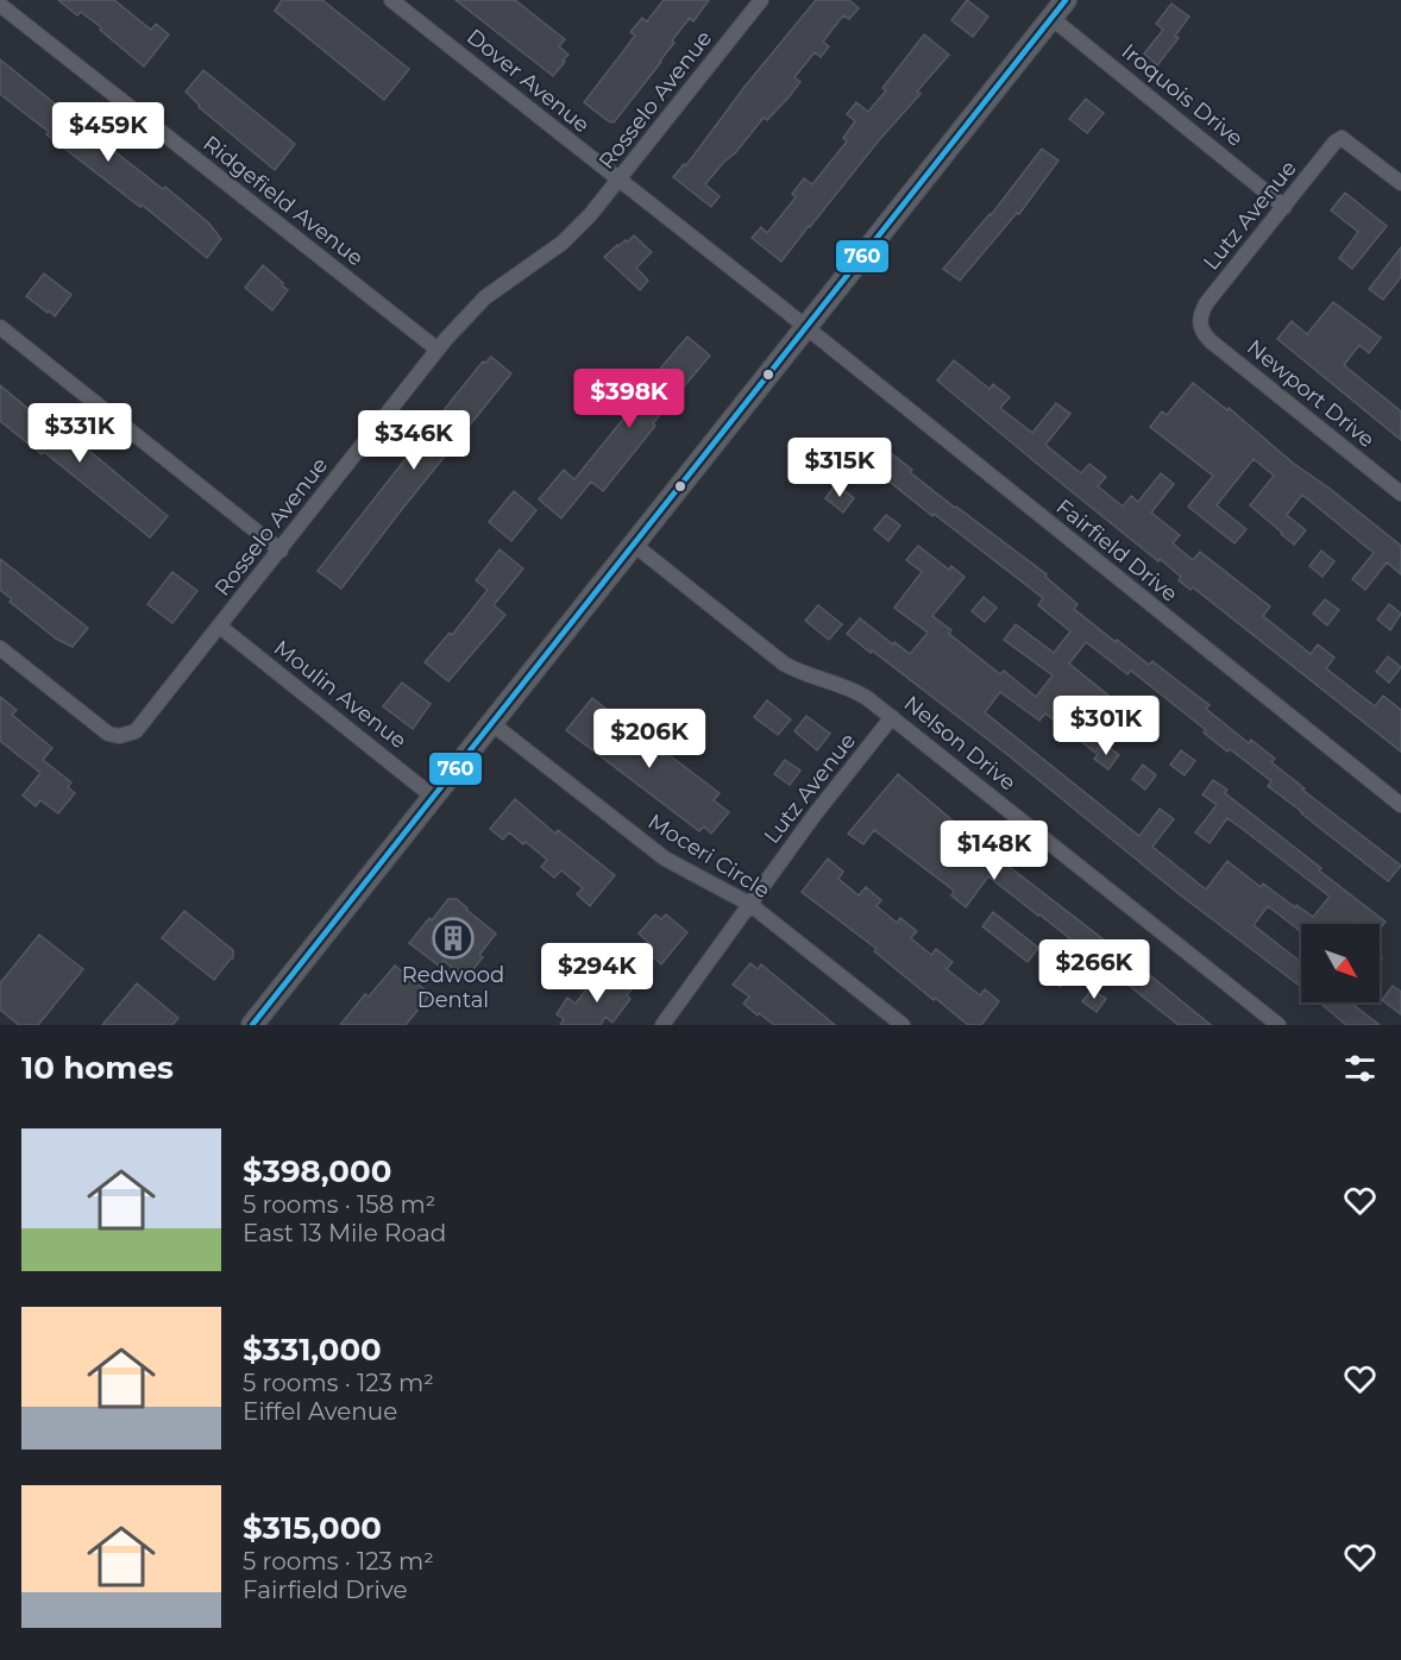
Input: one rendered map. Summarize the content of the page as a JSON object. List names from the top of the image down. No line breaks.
{"streets":{"street":["Dover Avenue","Iroquois Drive","Rosselo Avenue","Ridgefield Avenue","Lutz Avenue","Newport Drive","Fairfield Drive","Moulin Avenue","Nelson Drive","Moceri Circle"]},"crossings":[["Dover Avenue","Rosselo Avenue"],["Dover Avenue","Fairfield Drive"],["Iroquois Drive","Lutz Avenue"],["Rosselo Avenue","Ridgefield Avenue"],["Rosselo Avenue","Moulin Avenue"],["Lutz Avenue","Newport Drive"],["Lutz Avenue","Nelson Drive"],["Lutz Avenue","Moceri Circle"]],"places":{"building":["Redwood Dental"]},"lines":["transit line 760"],"north":"bottom right","page":{"price":["$459K","$398K","$331K","$346K","$315K","$301K","$206K","$148K","$266K","$294K"],"heading":"10 homes","list":[{"name":"$398,000","note":"5 rooms · 158 m² · East 13 Mile Road"},{"name":"$331,000","note":"5 rooms · 123 m² · Eiffel Avenue"},{"name":"$315,000","note":"5 rooms · 123 m² · Fairfield Drive"}]}}
